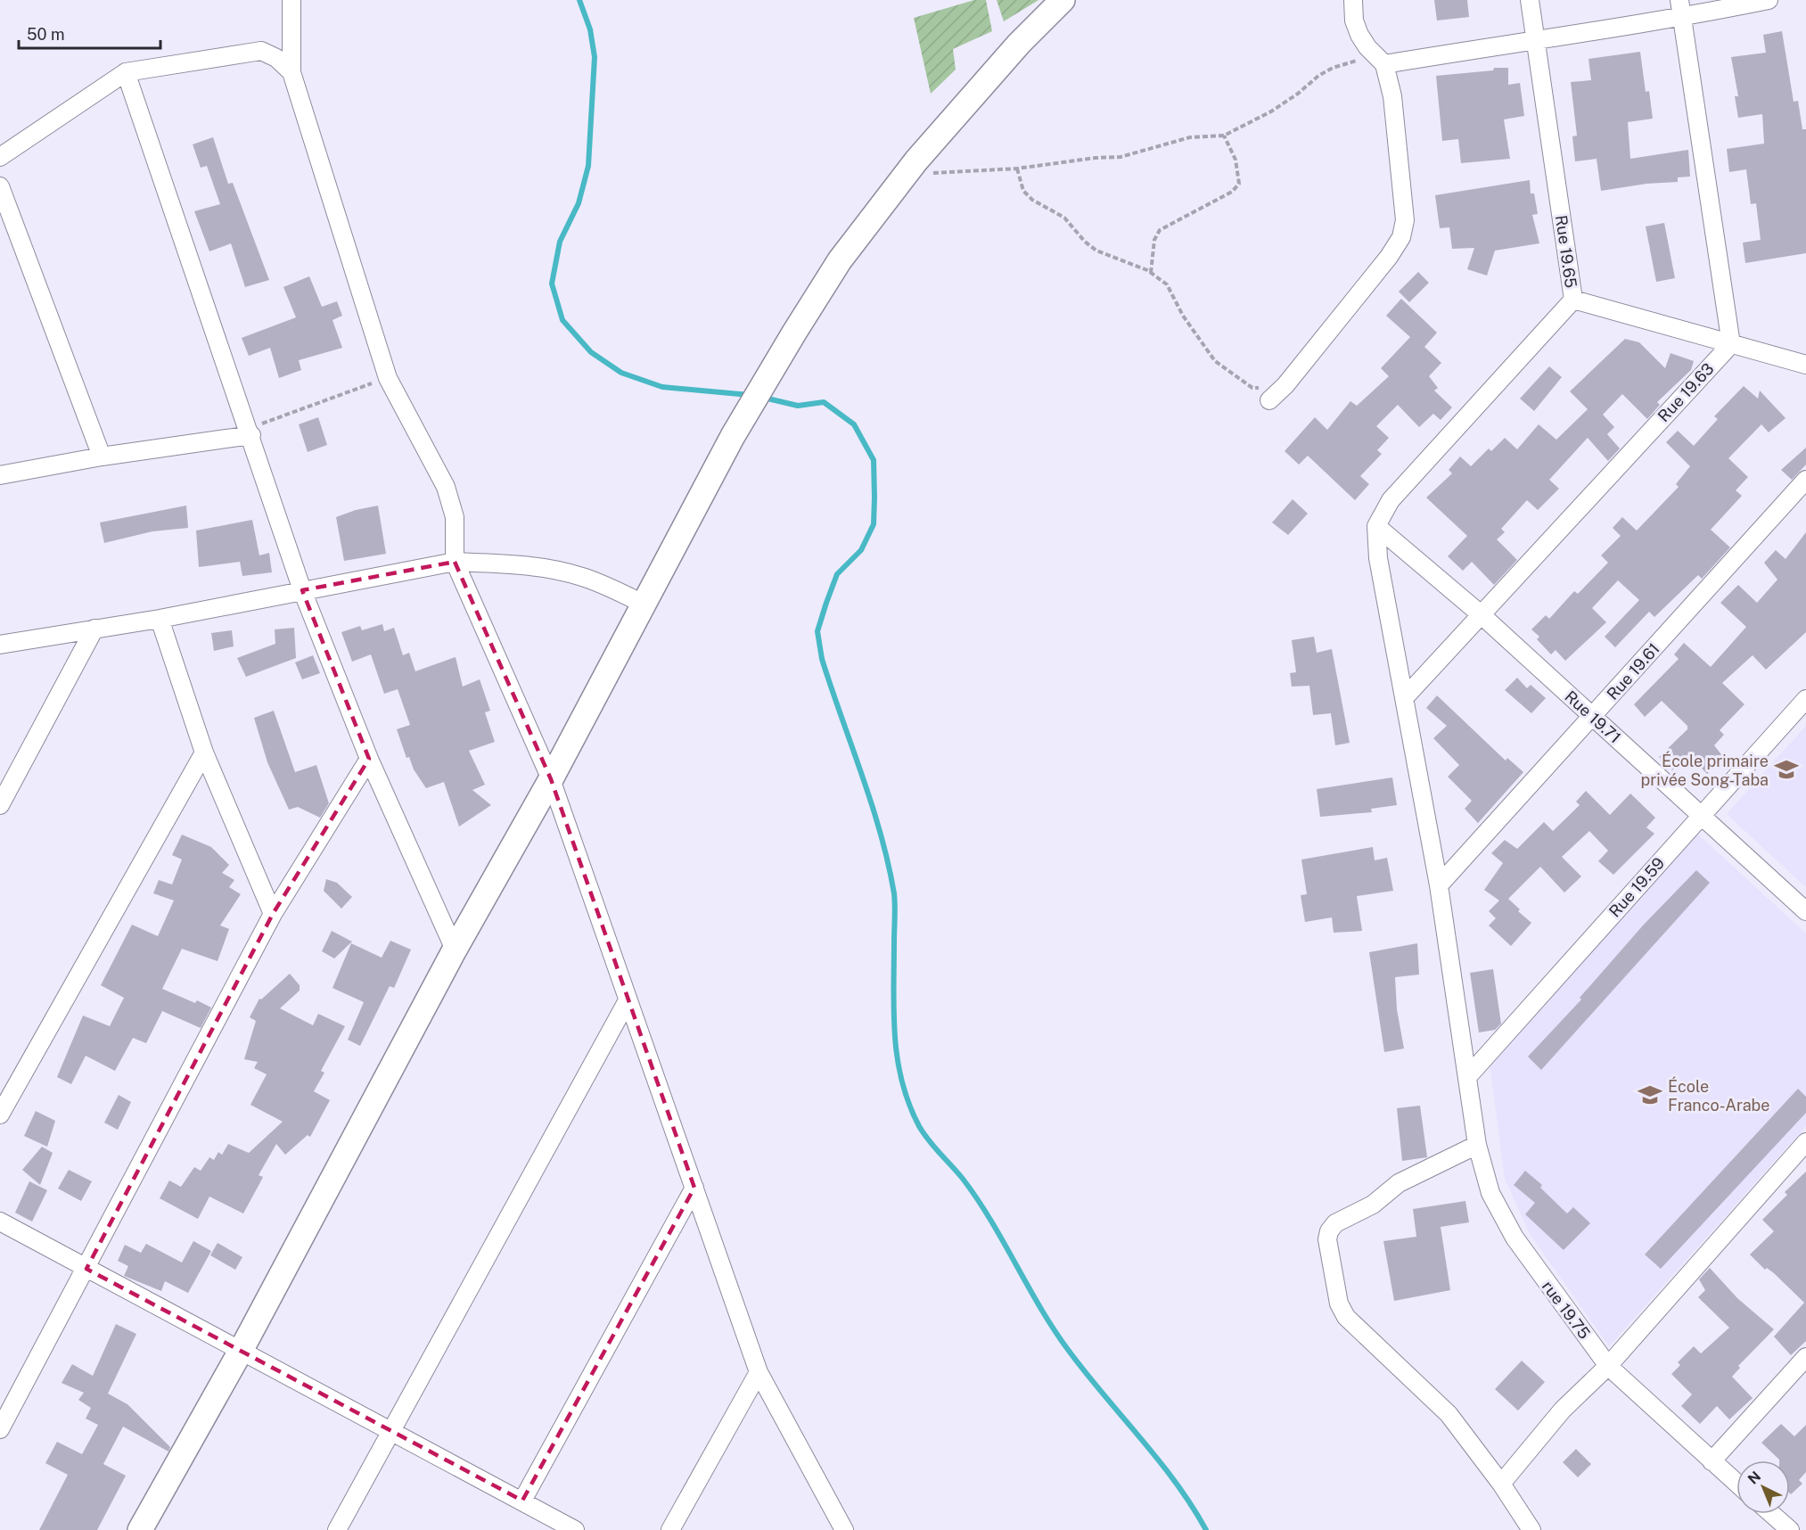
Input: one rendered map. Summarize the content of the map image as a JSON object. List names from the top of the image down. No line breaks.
{"streets":{"street":["Rue 19.65","Rue 19.63","Rue 19.61","Rue 19.71","Rue 19.59","rue 19.75"]},"crossings":[["Rue 19.65","Rue 19.71"],["Rue 19.65","rue 19.75"],["Rue 19.63","Rue 19.71"],["Rue 19.63","rue 19.75"],["Rue 19.61","Rue 19.71"],["Rue 19.61","rue 19.75"],["Rue 19.71","Rue 19.59"],["Rue 19.71","rue 19.75"],["Rue 19.59","rue 19.75"]],"places":{"school or university":["École primaire privée Song-Taba","École Franco-Arabe"]},"scale_bar":"50 m","north":"top left"}
